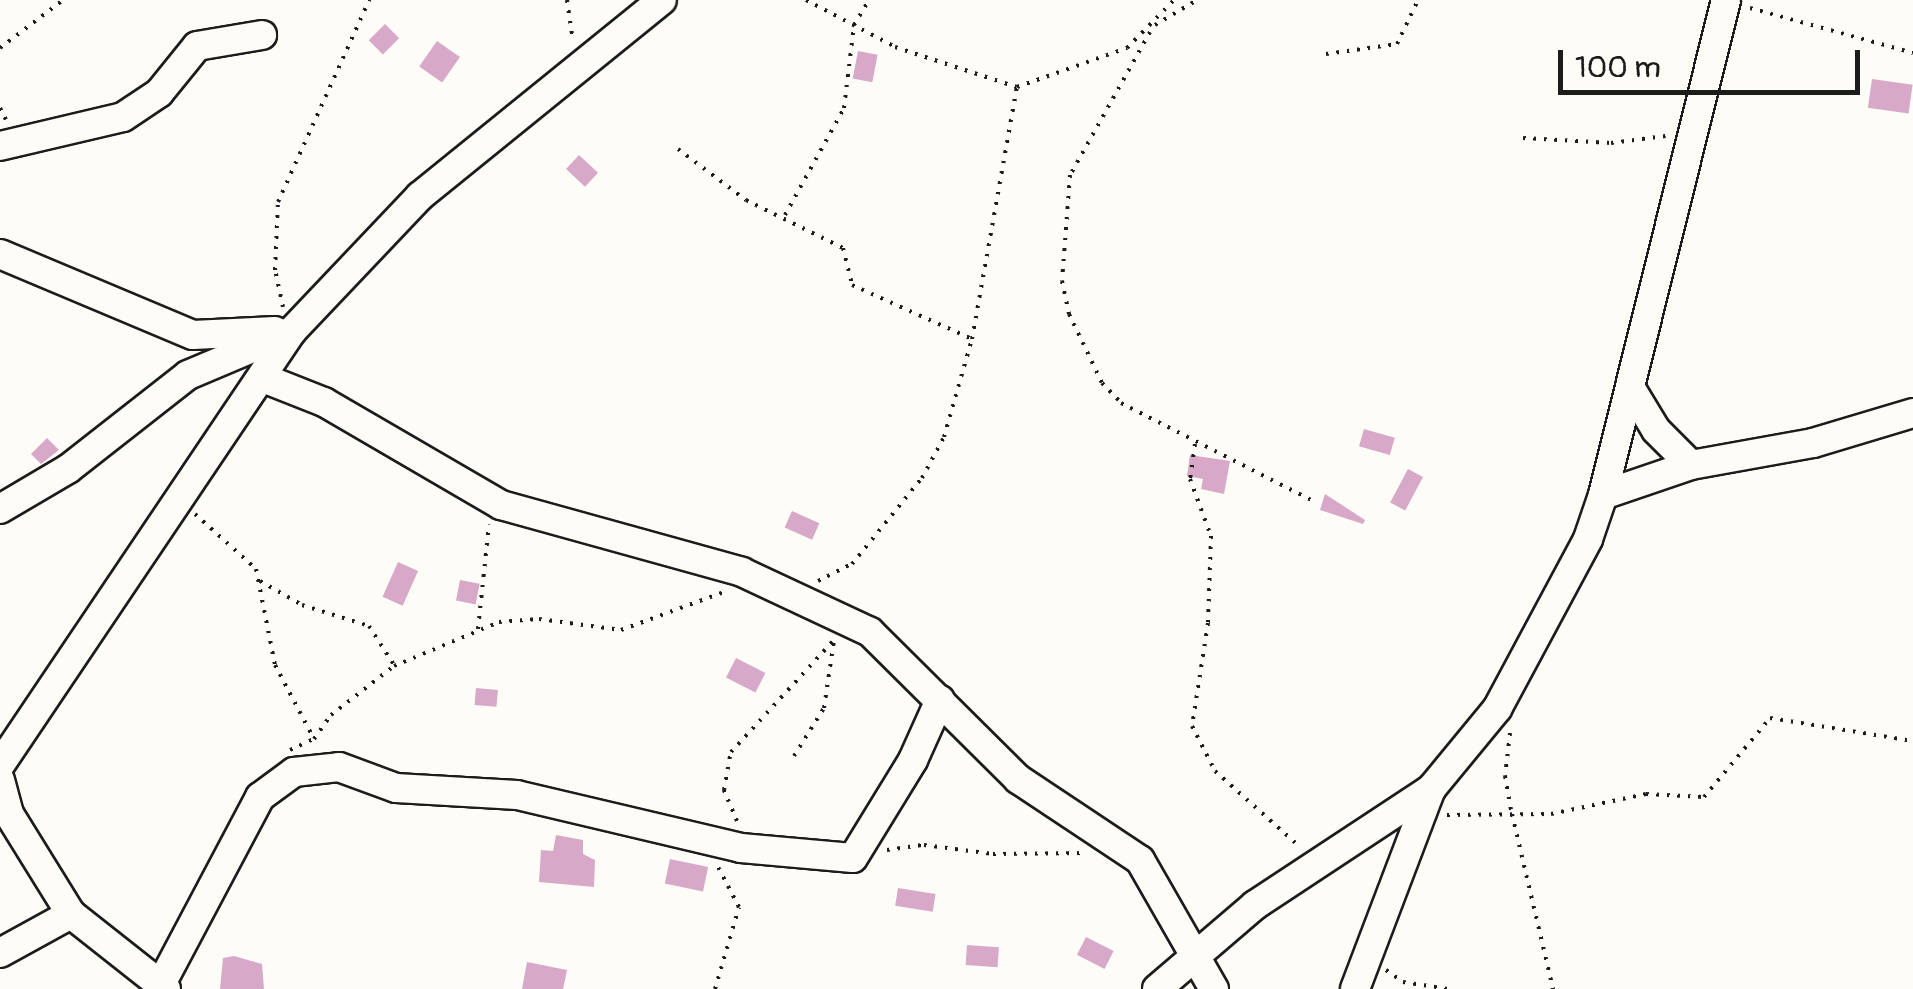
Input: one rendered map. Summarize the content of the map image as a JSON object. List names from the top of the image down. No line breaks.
{"scale_bar":"100 m"}
